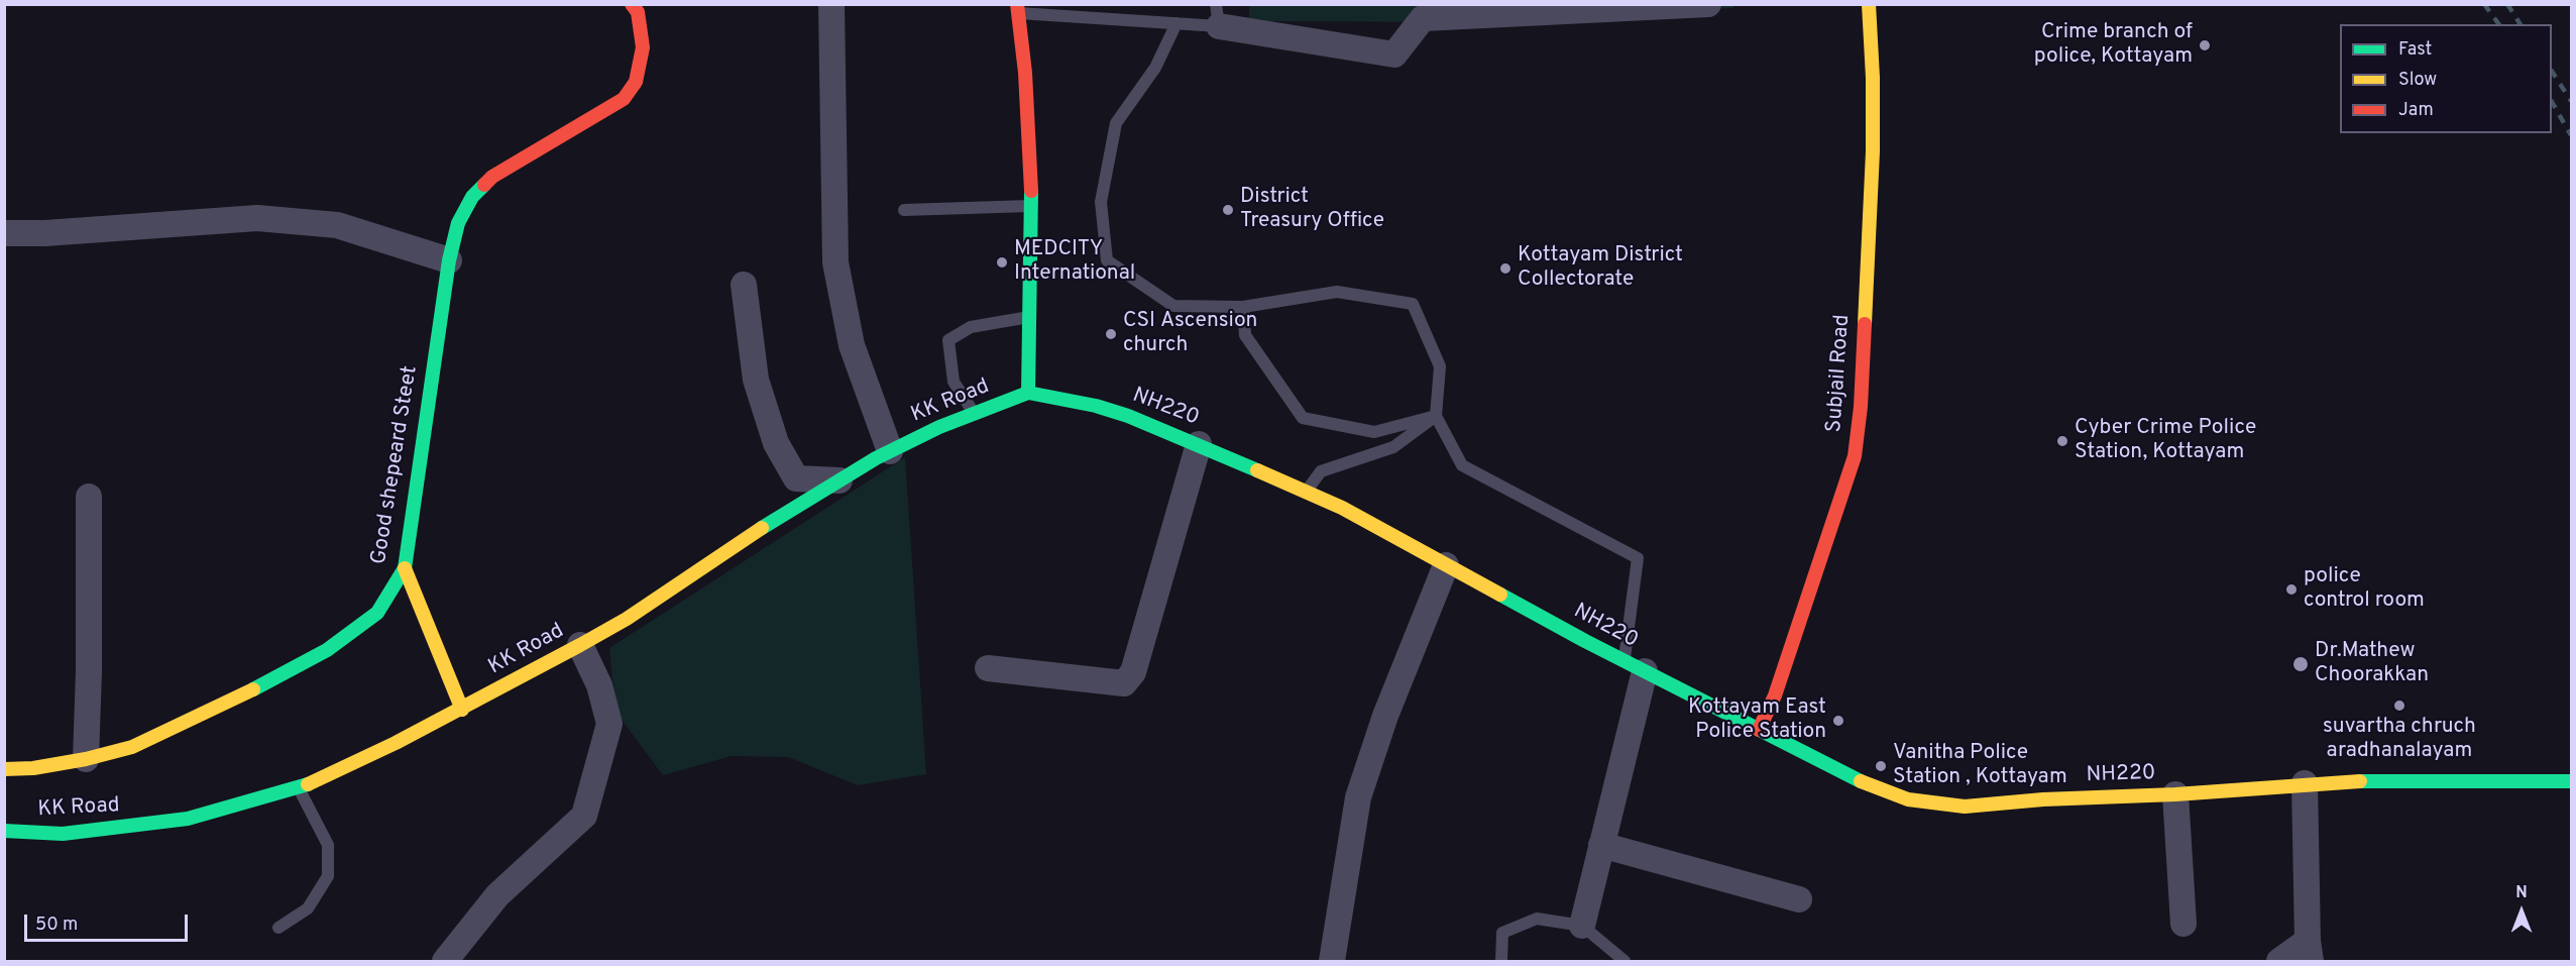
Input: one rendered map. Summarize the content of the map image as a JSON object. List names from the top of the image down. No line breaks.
{"streets":{"main road":["Subjail Road","KK Road","NH220","Good shepeard Steet"]},"crossings":[["Subjail Road","NH220"],["KK Road","NH220"]],"places":["Crime branch of police, Kottayam","District Treasury Office","MEDCITY International","Kottayam District Collectorate","CSI Ascension church","Cyber Crime Police Station, Kottayam","police control room","Dr.Mathew Choorakkan","suvartha chruch aradhanalayam","Kottayam East Police Station","Vanitha Police Station , Kottayam"],"legend":["Fast","Slow","Jam"],"scale_bar":"50 m","north":"top"}
